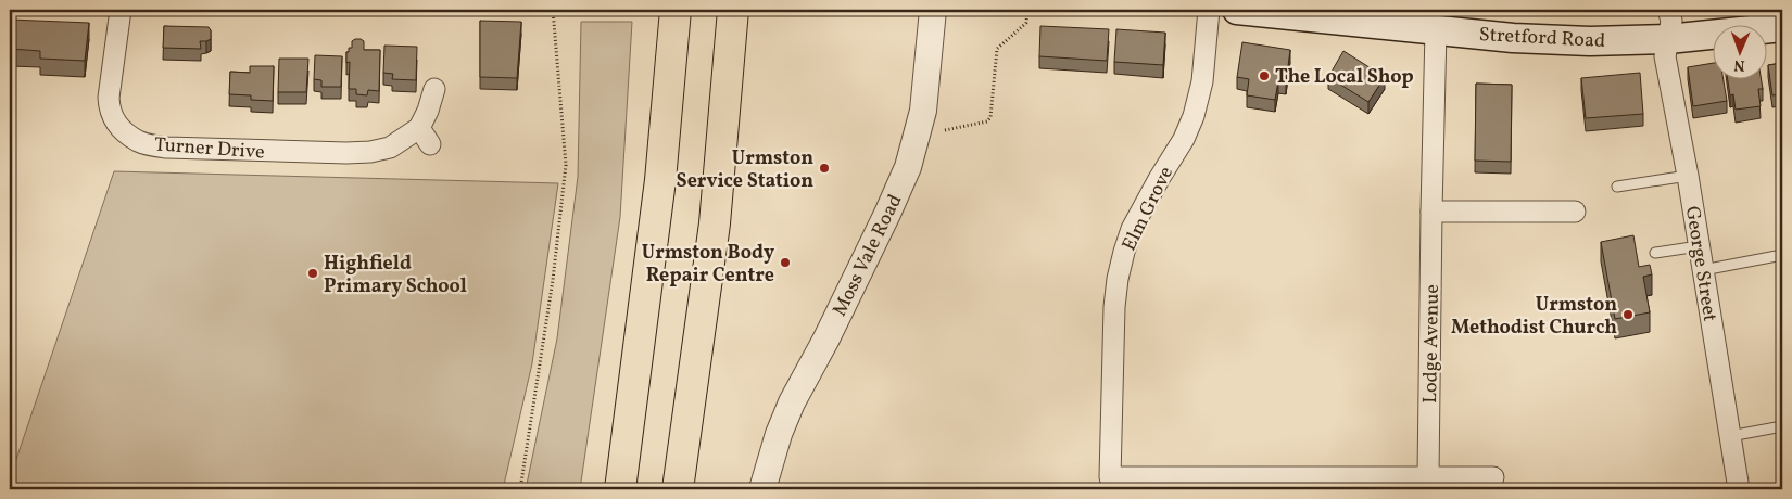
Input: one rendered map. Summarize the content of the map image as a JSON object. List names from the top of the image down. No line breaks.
{"streets":{"main road":["Stretford Road"],"street":["Turner Drive","Elm Grove","Moss Vale Road","George Street","Lodge Avenue"]},"crossings":[["Stretford Road","George Street"],["Stretford Road","Lodge Avenue"],["Elm Grove","Lodge Avenue"]],"places":["The Local Shop","Urmston Service Station","Urmston Body Repair Centre","Highfield Primary School","Urmston Methodist Church"],"north":"bottom"}
